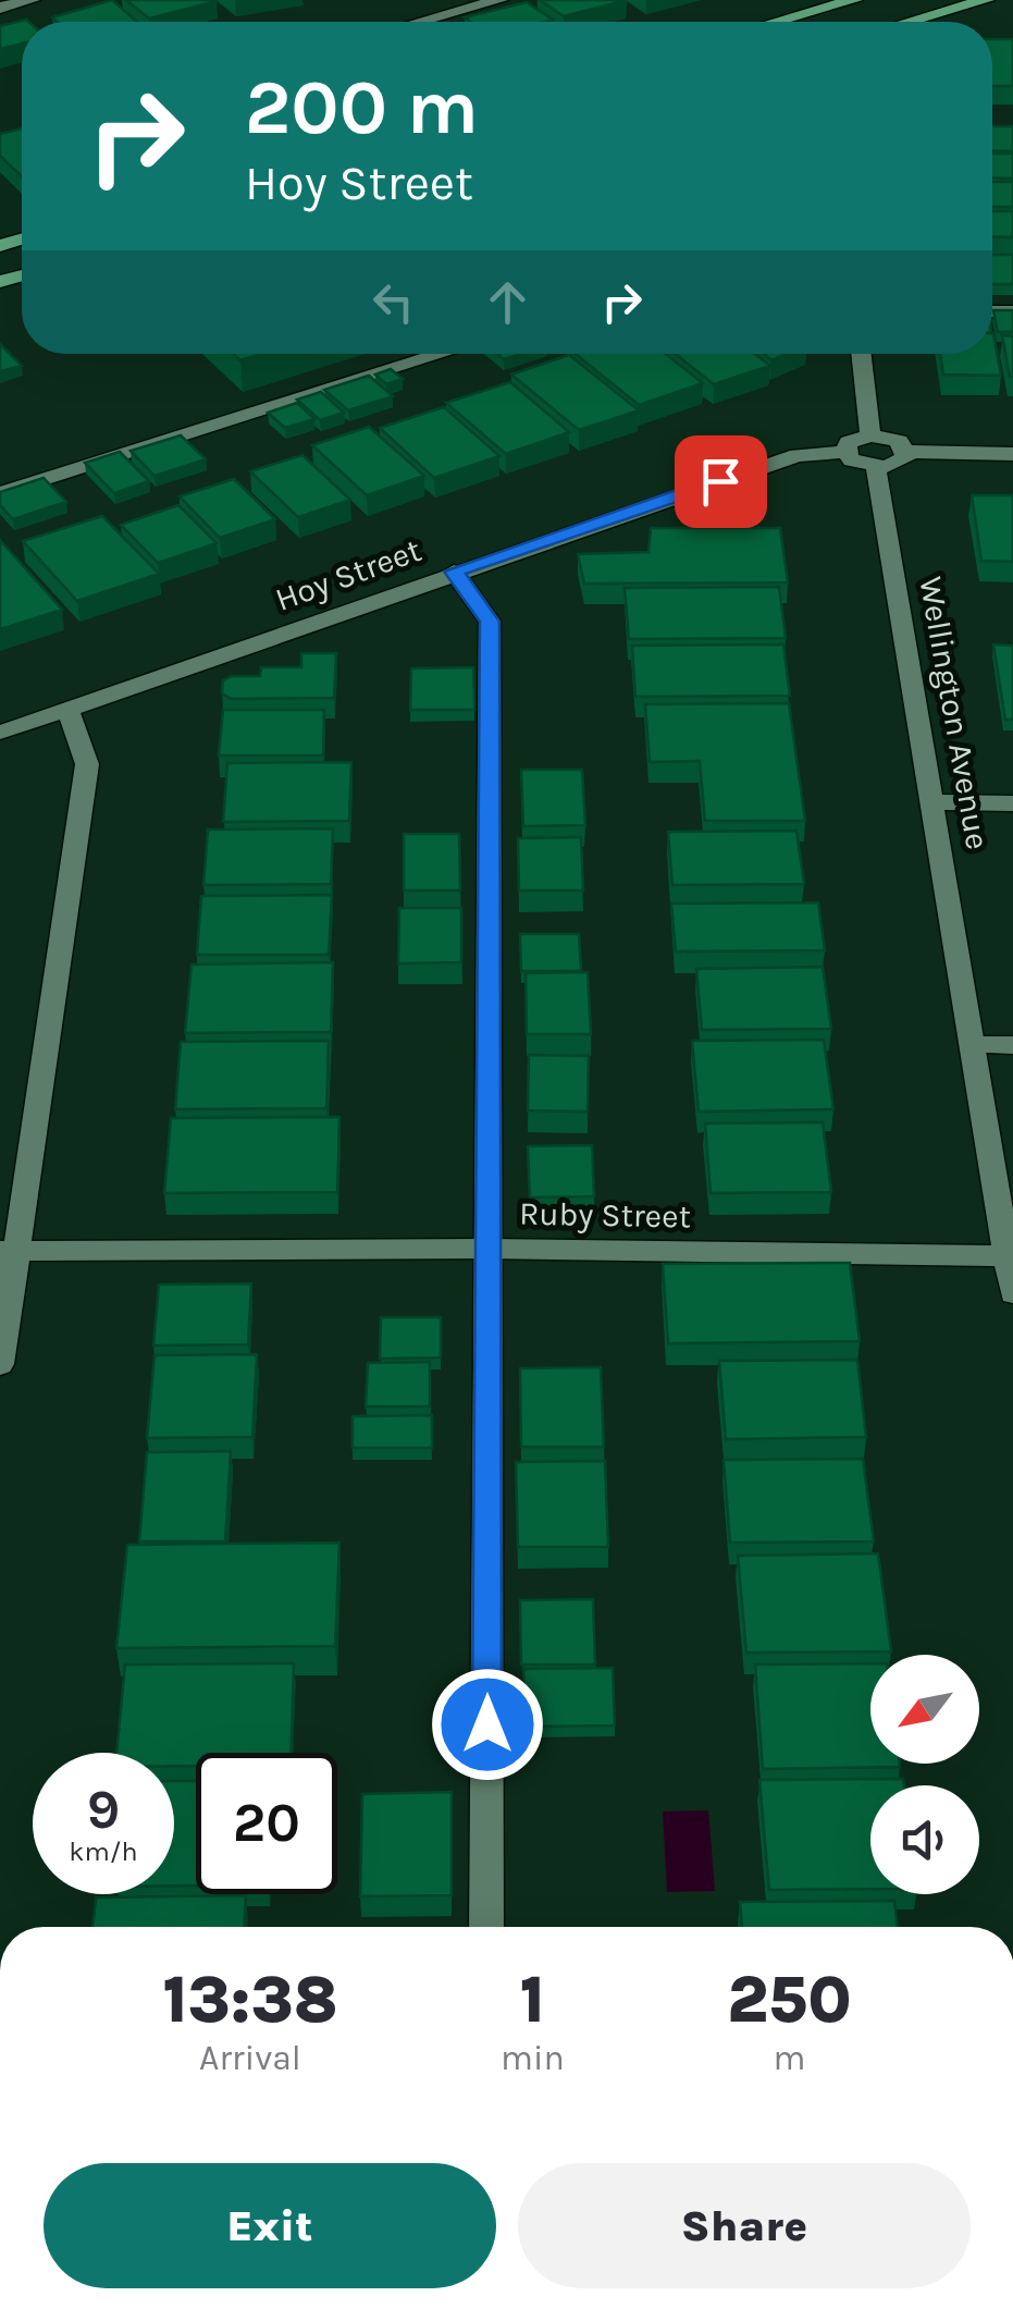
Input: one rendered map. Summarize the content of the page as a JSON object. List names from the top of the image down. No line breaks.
{"streets":{"street":["Hoy Street","Wellington Avenue","Ruby Street"]},"crossings":[["Wellington Avenue","Ruby Street"]],"north":"bottom left","page":{"turn":["200 m","Hoy Street"],"speed":"9 km/h","limit":"20","eta":["13:38","Arrival","1","min","250","m"],"buttons":["Exit","Share"]}}
